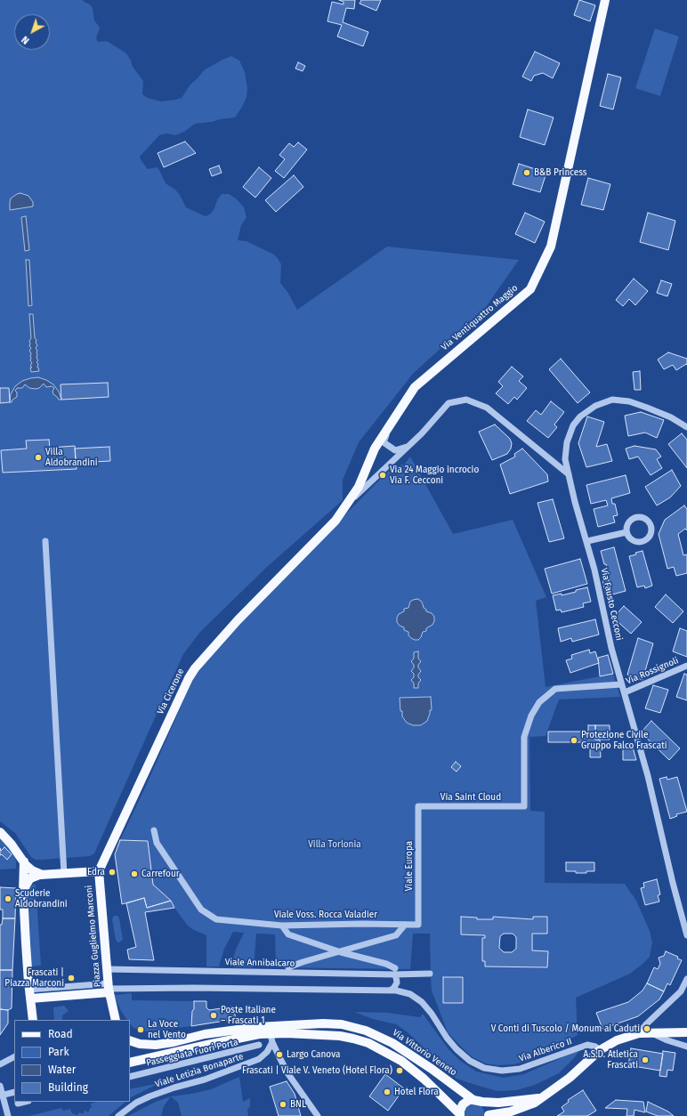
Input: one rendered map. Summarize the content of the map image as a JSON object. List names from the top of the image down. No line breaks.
{"streets":{"main road":["Via Ventiquattro Maggio","Via Cicerone","Piazza Guglielmo Marconi","Via Vittorio Veneto"],"street":["Via Fausto Cecconi","Via Rossignoli","Via Saint Cloud","Viale Europa","Viale Voss. Rocca Valadier","Viale Annibalcaro","Via Alberico II","Passeggiata Fuori Porta","Viale Letizia Bonaparte"]},"crossings":[["Via Ventiquattro Maggio","Via Cicerone"],["Via Fausto Cecconi","Via Rossignoli"],["Via Fausto Cecconi","Via Saint Cloud"],["Via Cicerone","Piazza Guglielmo Marconi"],["Via Saint Cloud","Viale Europa"],["Viale Europa","Viale Voss. Rocca Valadier"],["Piazza Guglielmo Marconi","Viale Annibalcaro"]],"parks":["Villa Torlonia"],"places":["B&B Princess","Villa Aldobrandini","Via 24 Maggio incrocio Via F. Cecconi","Protezione Civile Gruppo Falco Frascati","Edra","Carrefour","Scuderie Aldobrandini","Frascati | Piazza Marconi","Poste Italiane – Frascati 1","V Conti di Tuscolo / Monum ai Caduti","La Voce nel Vento","Largo Canova","A.S.D. Atletica Frascati","Frascati | Viale V. Veneto (Hotel Flora)","Hotel Flora","BNL"],"legend":["Road","Park","Water","Building"],"north":"bottom left"}
